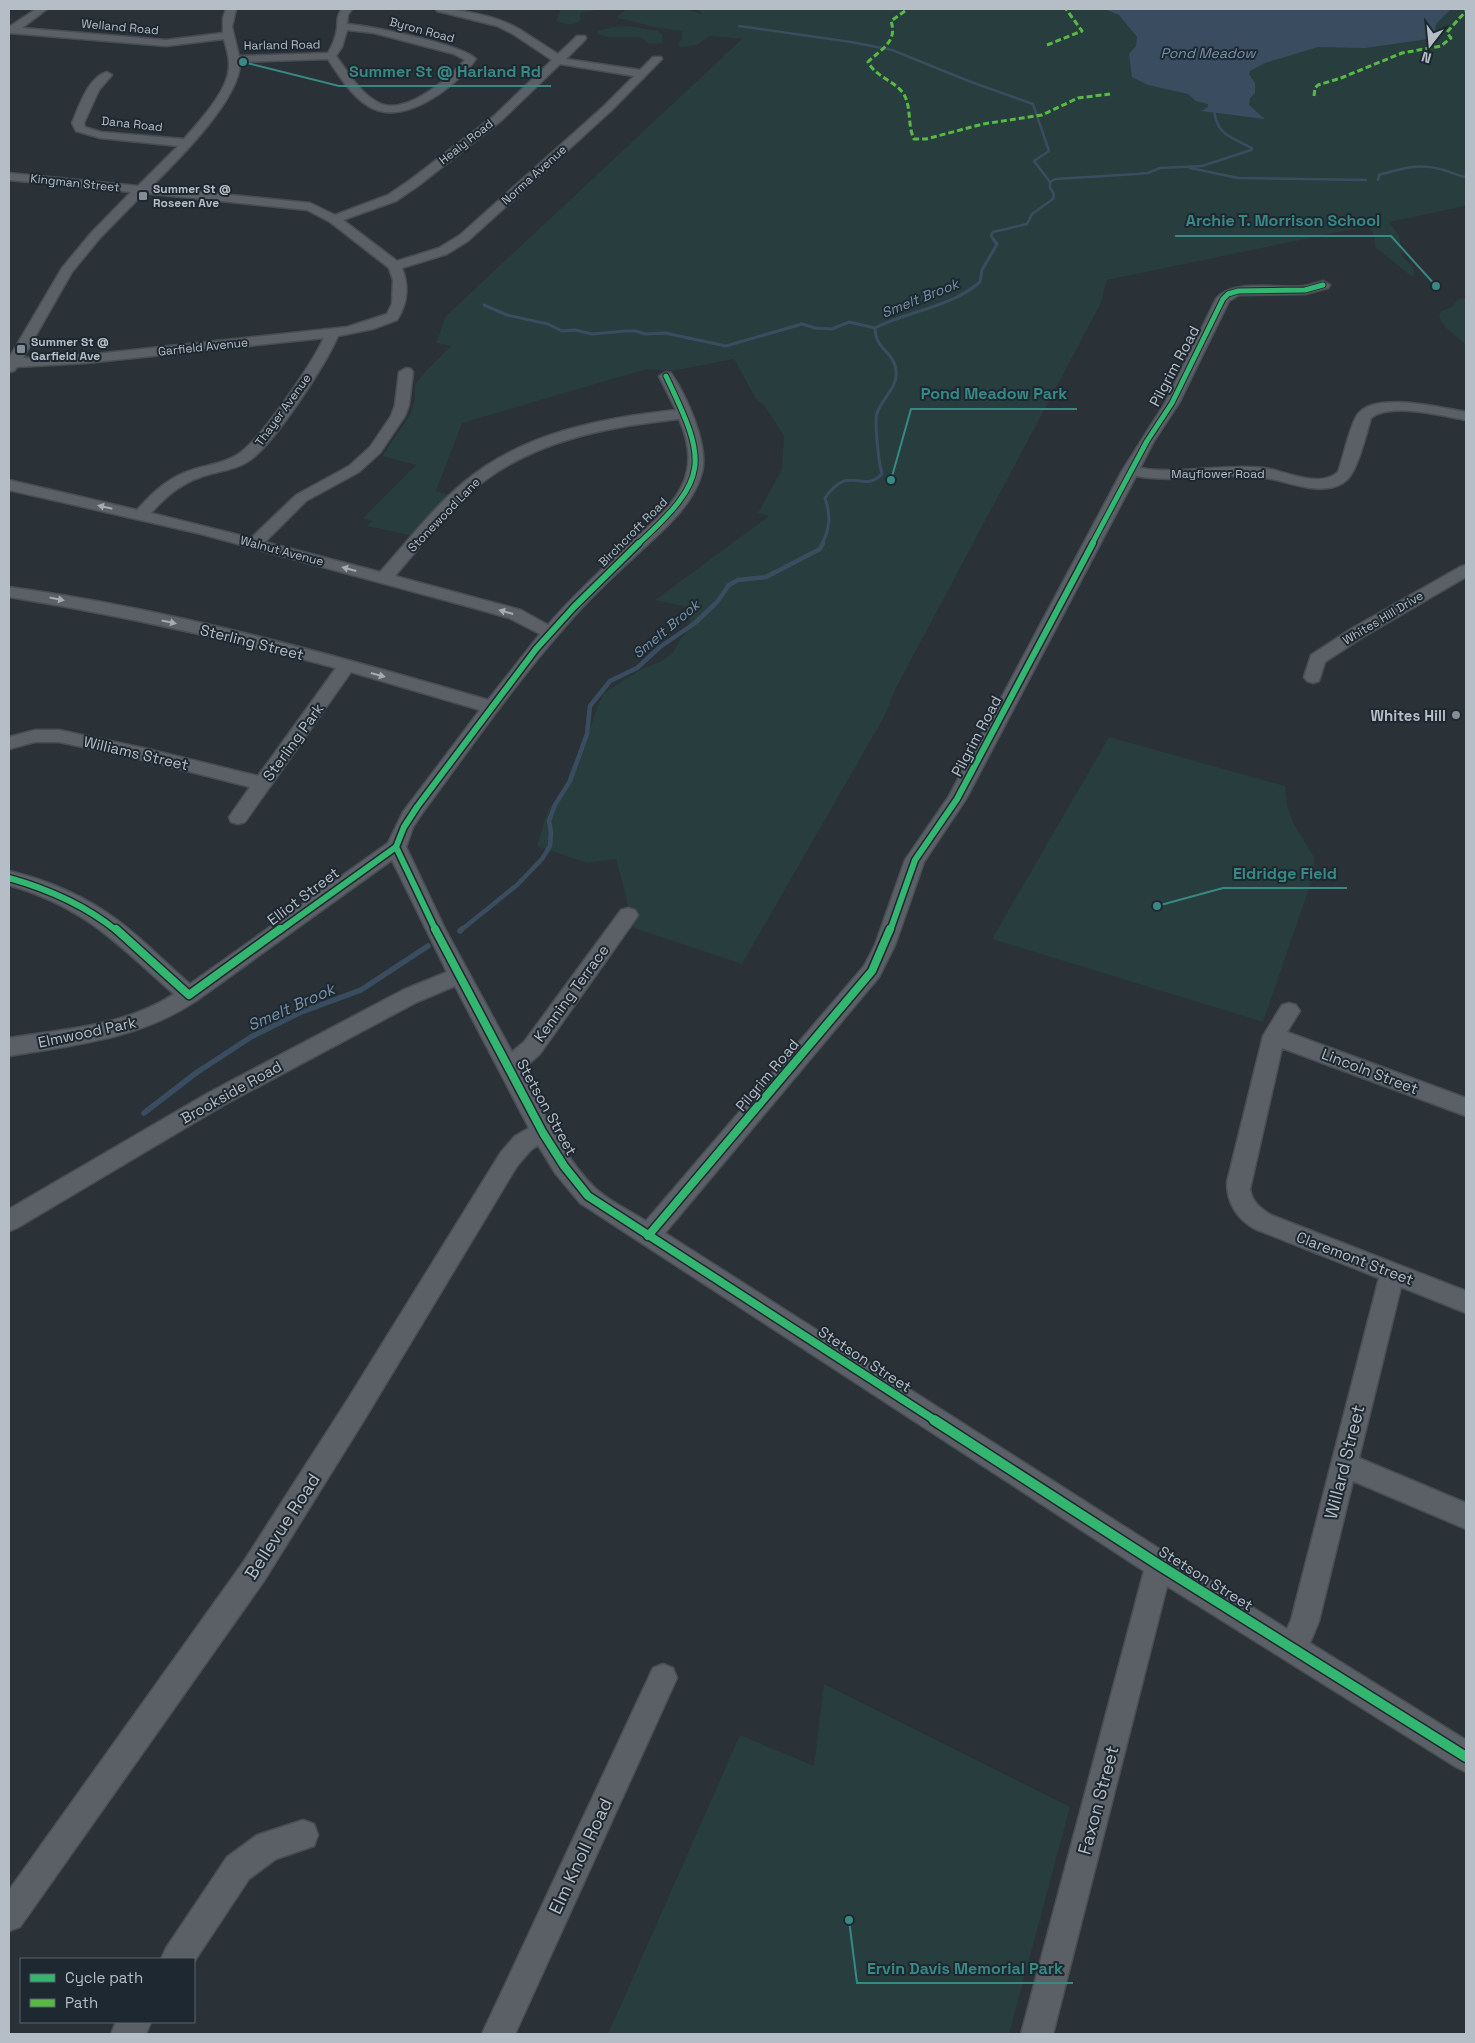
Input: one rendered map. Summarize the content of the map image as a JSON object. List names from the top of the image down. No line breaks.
{"streets":{"street":["Welland Road","Byron Road","Harland Road","Dana Road","Healy Road","Norma Avenue","Kingman Street","Garfield Avenue","Pilgrim Road","Thayer Avenue","Mayflower Road","Stonewood Lane","Birchcroft Road","Walnut Avenue","Whites Hill Drive","Sterling Street","Sterling Park","Williams Street","Elliot Street","Kenning Terrace","Elmwood Park","Lincoln Street","Brookside Road","Stetson Street","Claremont Street","Willard Street","Bellevue Road","Faxon Street","Elm Knoll Road"]},"crossings":[["Byron Road","Harland Road"],["Healy Road","Kingman Street"],["Norma Avenue","Kingman Street"],["Norma Avenue","Garfield Avenue"],["Kingman Street","Garfield Avenue"],["Garfield Avenue","Thayer Avenue"],["Pilgrim Road","Mayflower Road"],["Pilgrim Road","Stetson Street"],["Thayer Avenue","Walnut Avenue"],["Stonewood Lane","Birchcroft Road"],["Stonewood Lane","Walnut Avenue"],["Birchcroft Road","Walnut Avenue"],["Sterling Street","Sterling Park"],["Sterling Park","Williams Street"],["Elliot Street","Elmwood Park"],["Elliot Street","Stetson Street"],["Kenning Terrace","Stetson Street"],["Lincoln Street","Claremont Street"],["Brookside Road","Stetson Street"],["Stetson Street","Willard Street"],["Stetson Street","Bellevue Road"],["Stetson Street","Faxon Street"],["Claremont Street","Willard Street"]],"one_way":["Walnut Avenue","Sterling Street"],"water":["Pond Meadow","Smelt Brook"],"places":{"other":["Summer St @ Harland Rd","Archie T. Morrison School","Pond Meadow Park","Whites Hill","Eldridge Field","Ervin Davis Memorial Park"],"transit":["Summer St @ Roseen Ave","Summer St @ Garfield Ave"]},"legend":["Cycle path","Path"],"north":"bottom"}
